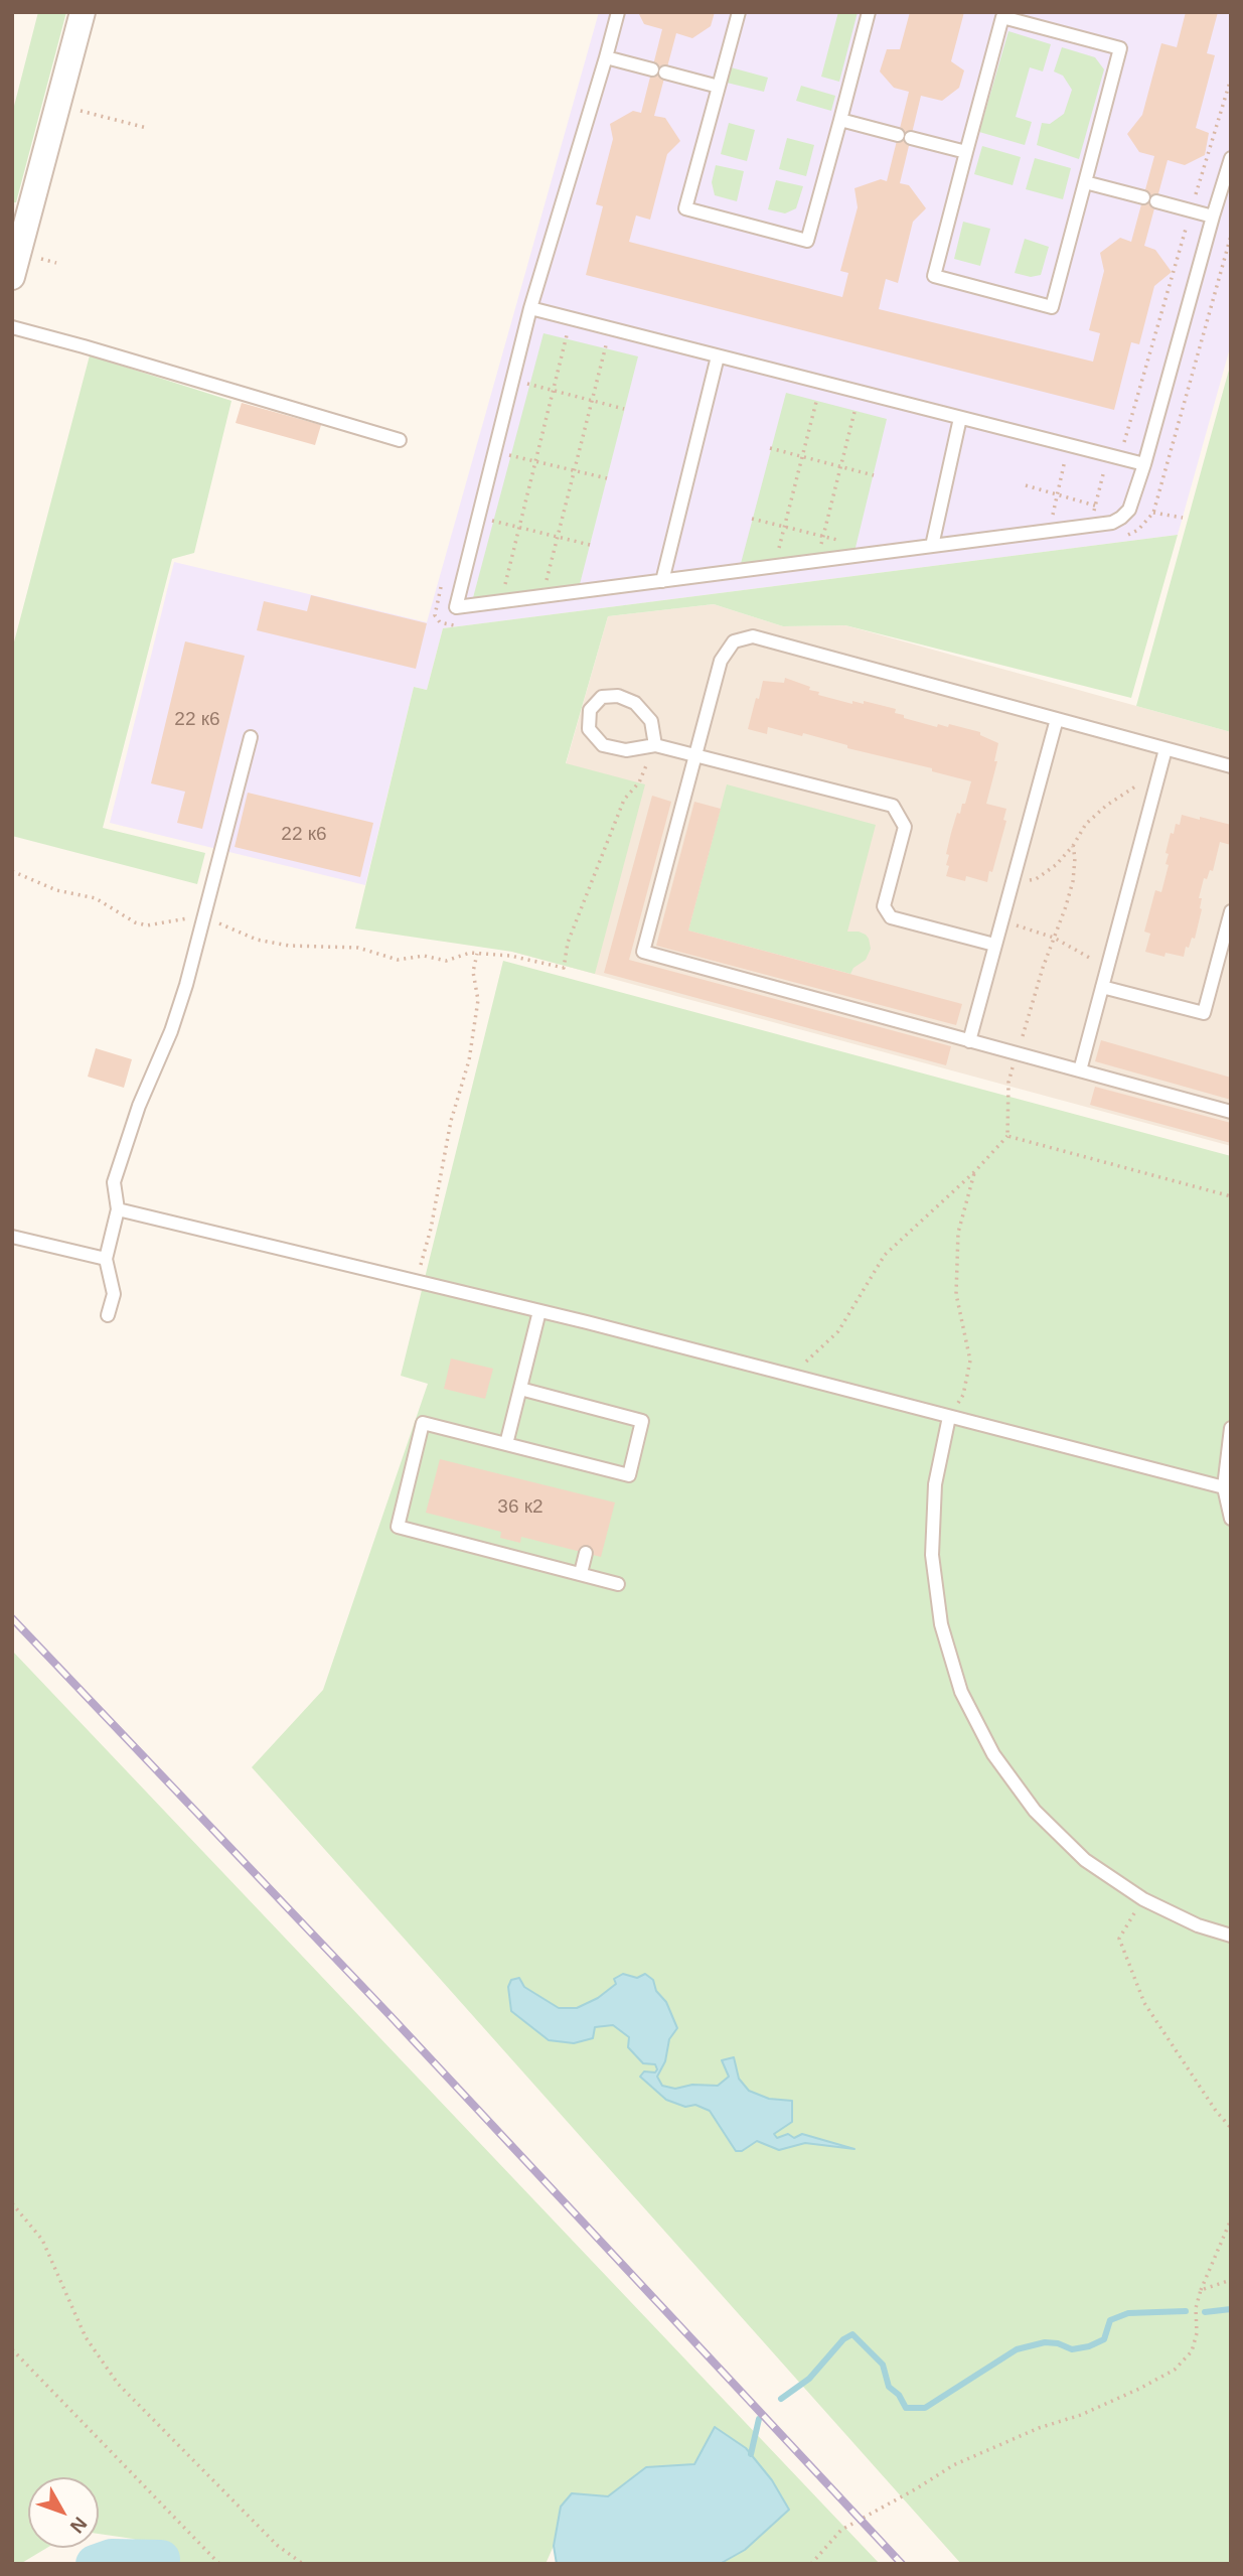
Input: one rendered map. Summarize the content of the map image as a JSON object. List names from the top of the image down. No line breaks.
{"house_numbers":["22 к6","22 к6","36 к2"],"north":"bottom right"}
